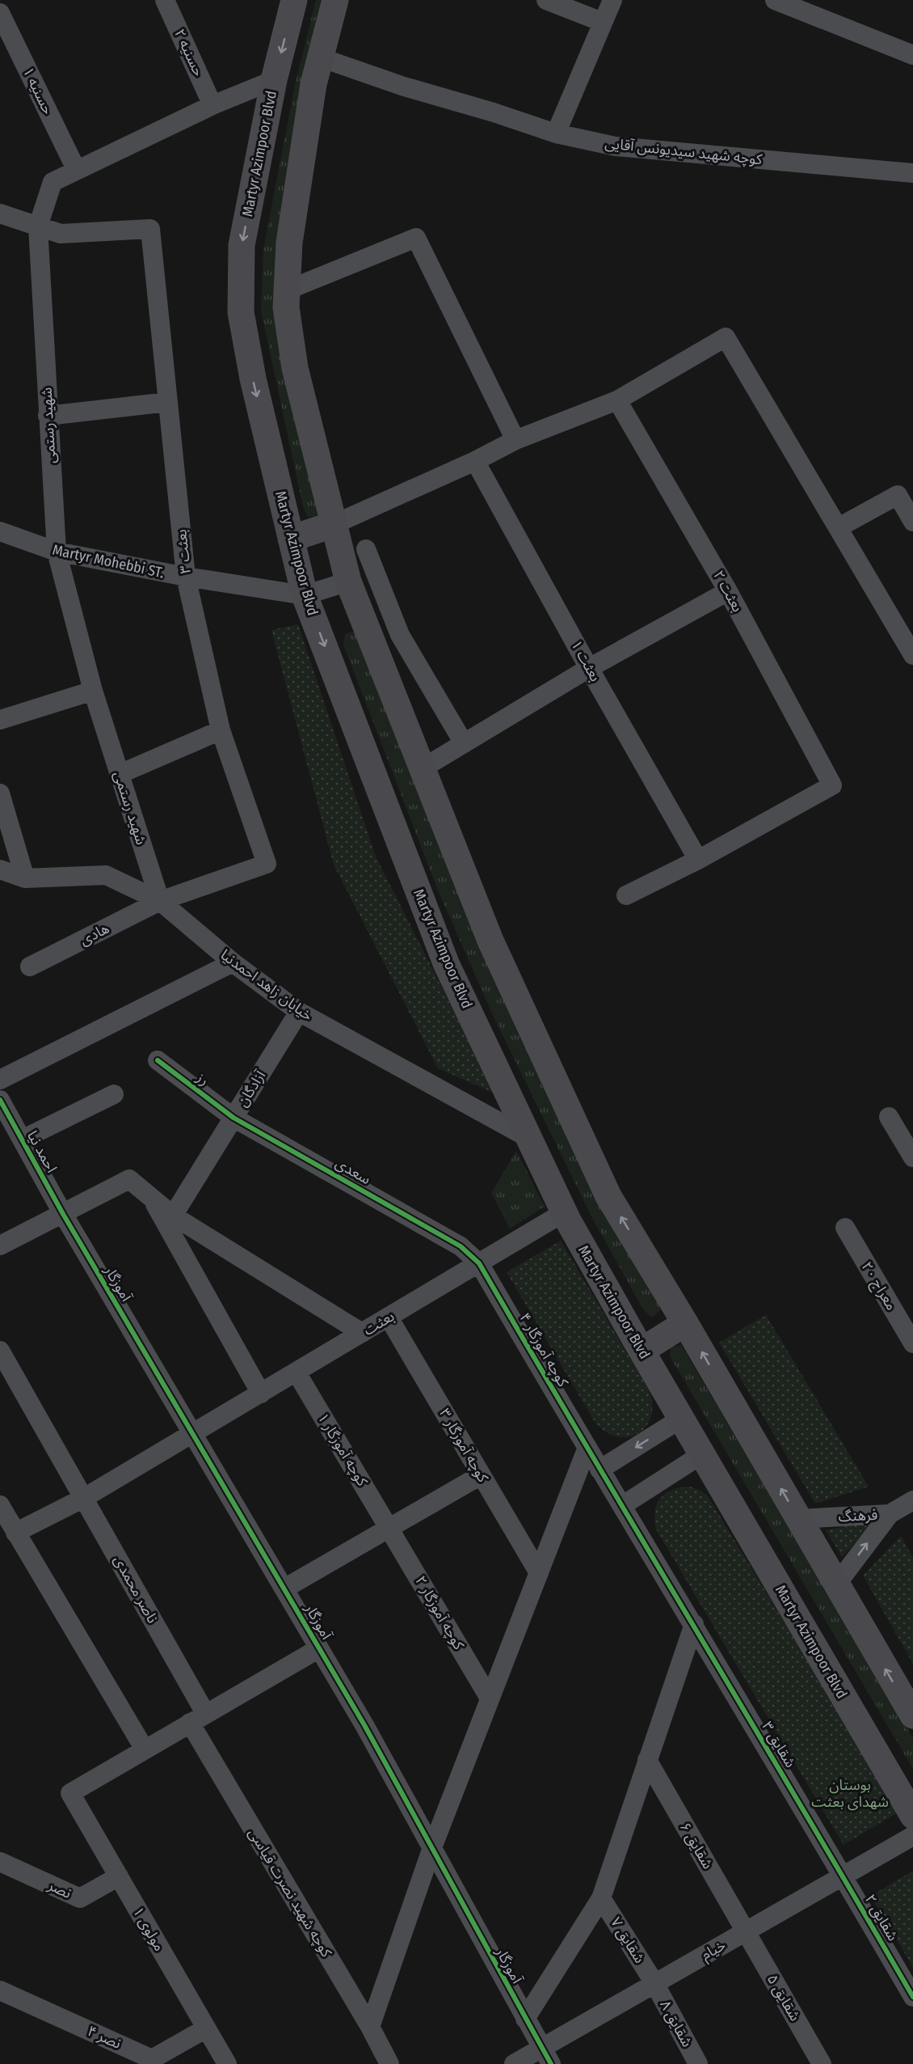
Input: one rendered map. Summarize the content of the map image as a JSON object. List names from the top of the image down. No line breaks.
{"streets":{"main road":["Martyr Azimpoor Blvd"],"street":["حسنیه ۲","حسنیه ۱","کوچه شهید سیدیونس آقایی","شهید رستمی","بعثت ۳","Martyr Mohebbi ST.","بعثت ۲","بعثت ۱","هادی","خیابان زاهد احمدنیا","رز","آزادگان","احمد نیا","سعدی","آموزگار","معراج ۲۰","بعثت","کوچه آموزگار ۴","کوچه آموزگار ۳","کوچه آموزگار ۱","فرهنگ","ناصر محمدی","کوچه آموزگار ۲","شقایق ۳","شقایق ۶","نصر","کوچه شهید نصرت قیاسی","شقایق ۲","مولوی ۱","شقایق ۷","خیام","شقایق ۵","شقایق ۸","نصر ۴"]},"crossings":[["حسنیه ۲","شهید رستمی"],["حسنیه ۱","شهید رستمی"],["Martyr Azimpoor Blvd","شهید رستمی"],["Martyr Azimpoor Blvd","Martyr Mohebbi ST."],["Martyr Azimpoor Blvd","خیابان زاهد احمدنیا"],["Martyr Azimpoor Blvd","بعثت"],["شهید رستمی","بعثت ۳"],["شهید رستمی","Martyr Mohebbi ST."],["شهید رستمی","هادی"],["شهید رستمی","خیابان زاهد احمدنیا"],["بعثت ۳","Martyr Mohebbi ST."],["بعثت ۳","هادی"],["بعثت ۲","بعثت ۱"],["هادی","خیابان زاهد احمدنیا"],["خیابان زاهد احمدنیا","آزادگان"],["رز","آزادگان"],["رز","سعدی"],["آزادگان","سعدی"],["احمد نیا","آموزگار"],["سعدی","بعثت"],["سعدی","کوچه آموزگار ۴"],["آموزگار","بعثت"],["آموزگار","خیام"],["بعثت","کوچه آموزگار ۴"],["بعثت","کوچه آموزگار ۳"],["بعثت","کوچه آموزگار ۱"],["بعثت","ناصر محمدی"],["کوچه آموزگار ۴","شقایق ۳"],["کوچه آموزگار ۱","کوچه آموزگار ۲"],["ناصر محمدی","کوچه شهید نصرت قیاسی"],["شقایق ۳","شقایق ۲"],["شقایق ۳","خیام"],["شقایق ۶","خیام"],["شقایق ۶","شقایق ۵"],["نصر","مولوی ۱"],["شقایق ۲","خیام"],["مولوی ۱","نصر ۴"],["شقایق ۷","خیام"],["شقایق ۷","شقایق ۸"],["خیام","شقایق ۵"],["خیام","شقایق ۸"]],"parks":["بوستان شهدای بعثت"]}
